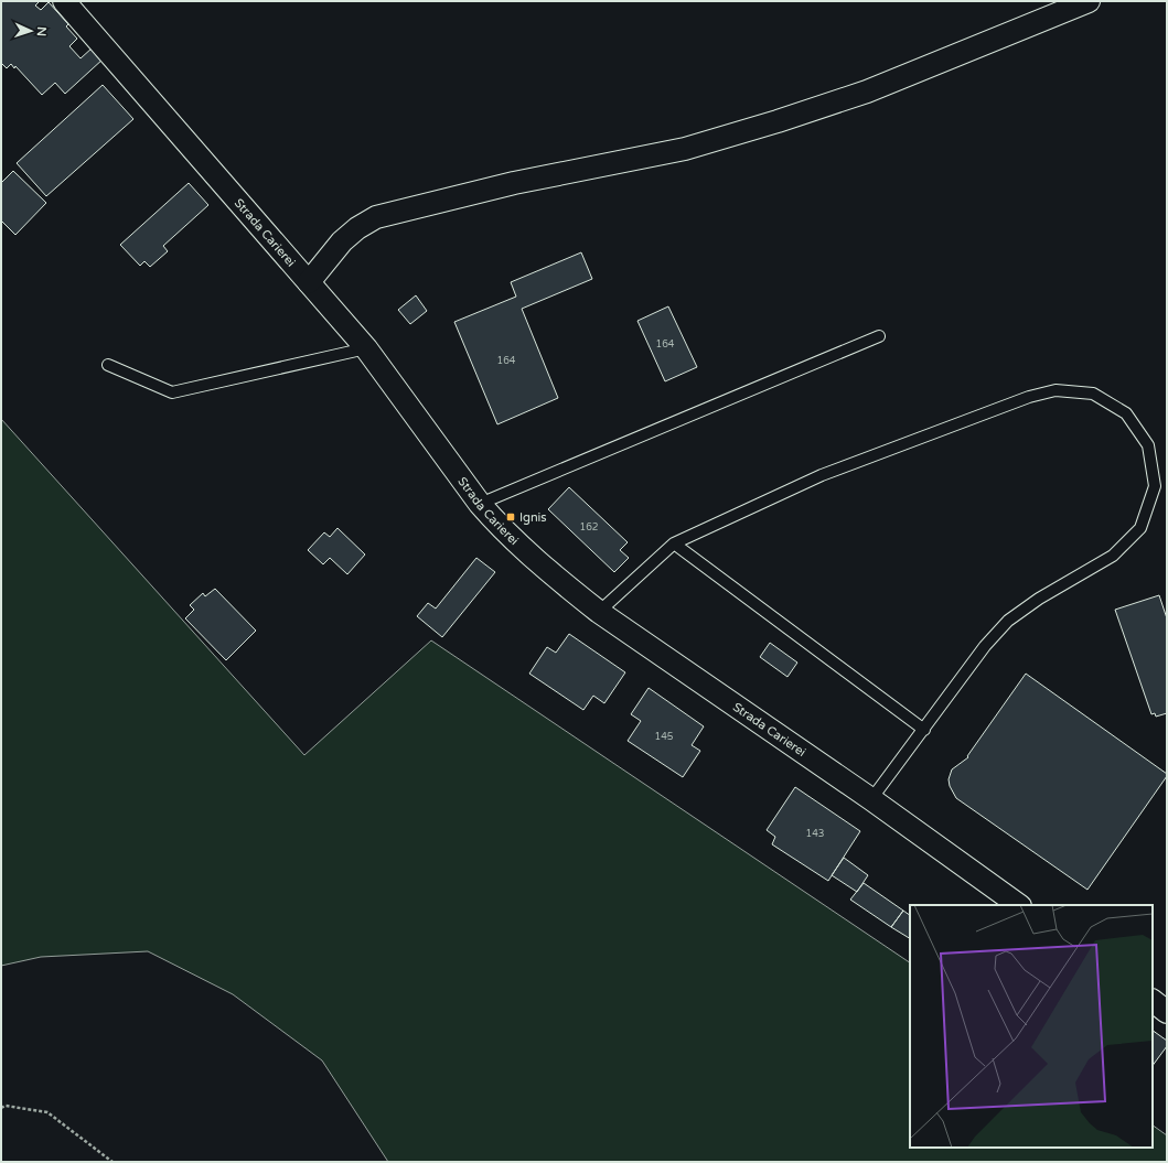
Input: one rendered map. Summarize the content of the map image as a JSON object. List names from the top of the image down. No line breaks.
{"streets":{"street":["Strada Carierei"]},"places":{"transit":["Ignis"]},"house_numbers":["164","164","162","145","143"],"north":"right"}
